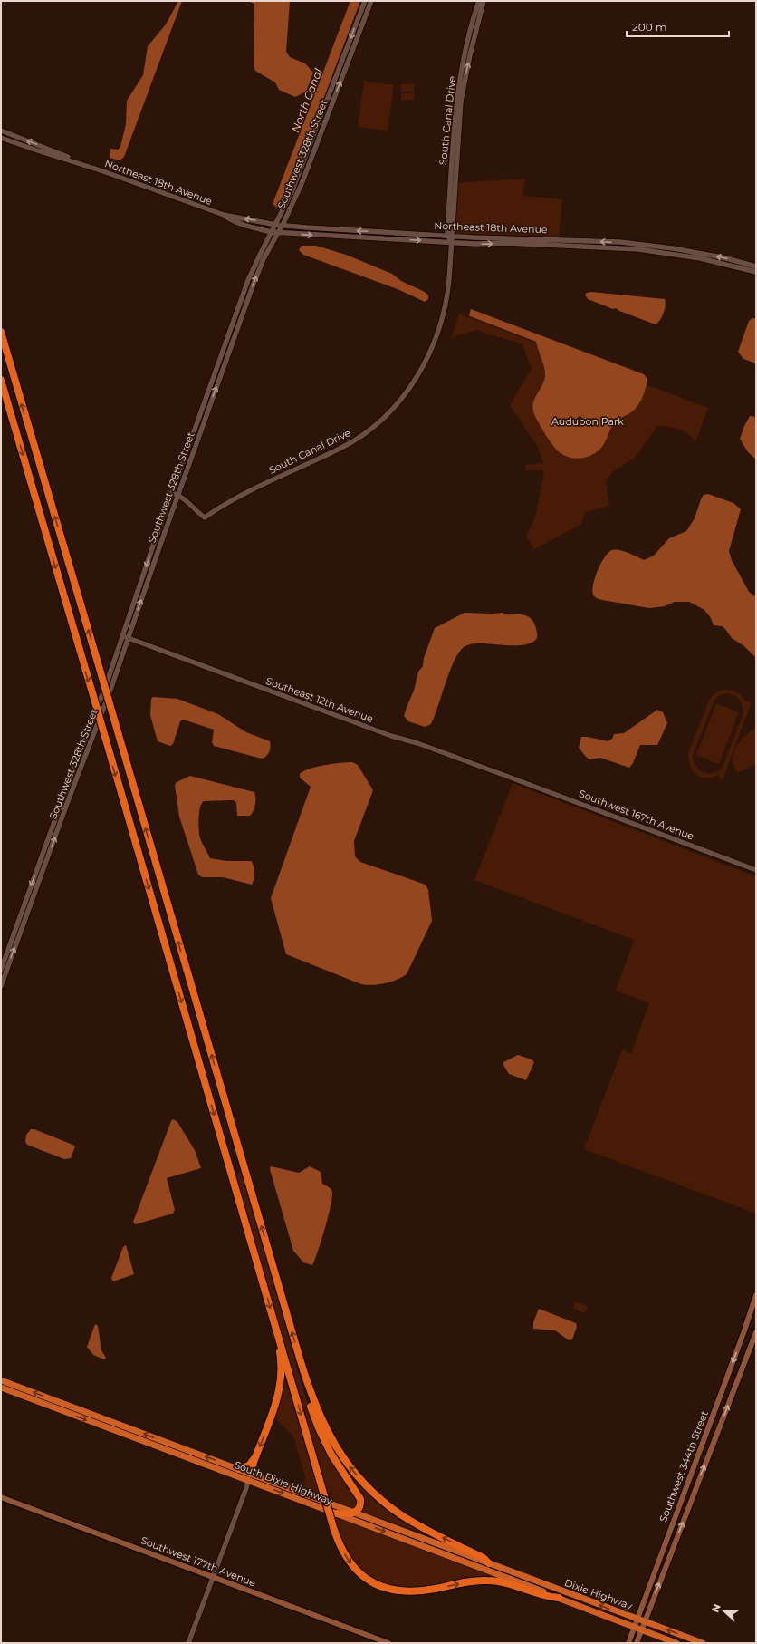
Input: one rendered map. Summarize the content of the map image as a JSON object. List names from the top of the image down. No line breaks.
{"streets":{"highway":["South Dixie Highway","Dixie Highway"],"main road":["Southwest 344th Street","Southwest 177th Avenue"],"street":["South Canal Drive","Southwest 328th Street","Northeast 18th Avenue","Southeast 12th Avenue","Southwest 167th Avenue"]},"crossings":[["South Canal Drive","Southwest 328th Street"],["South Canal Drive","Northeast 18th Avenue"],["Southwest 328th Street","Northeast 18th Avenue"],["Southwest 328th Street","Southeast 12th Avenue"],["Southeast 12th Avenue","Southwest 167th Avenue"],["Southwest 344th Street","Dixie Highway"],["South Dixie Highway","Dixie Highway"]],"water":["North Canal"],"parks":["Audubon Park"],"scale_bar":"200 m","north":"left"}
